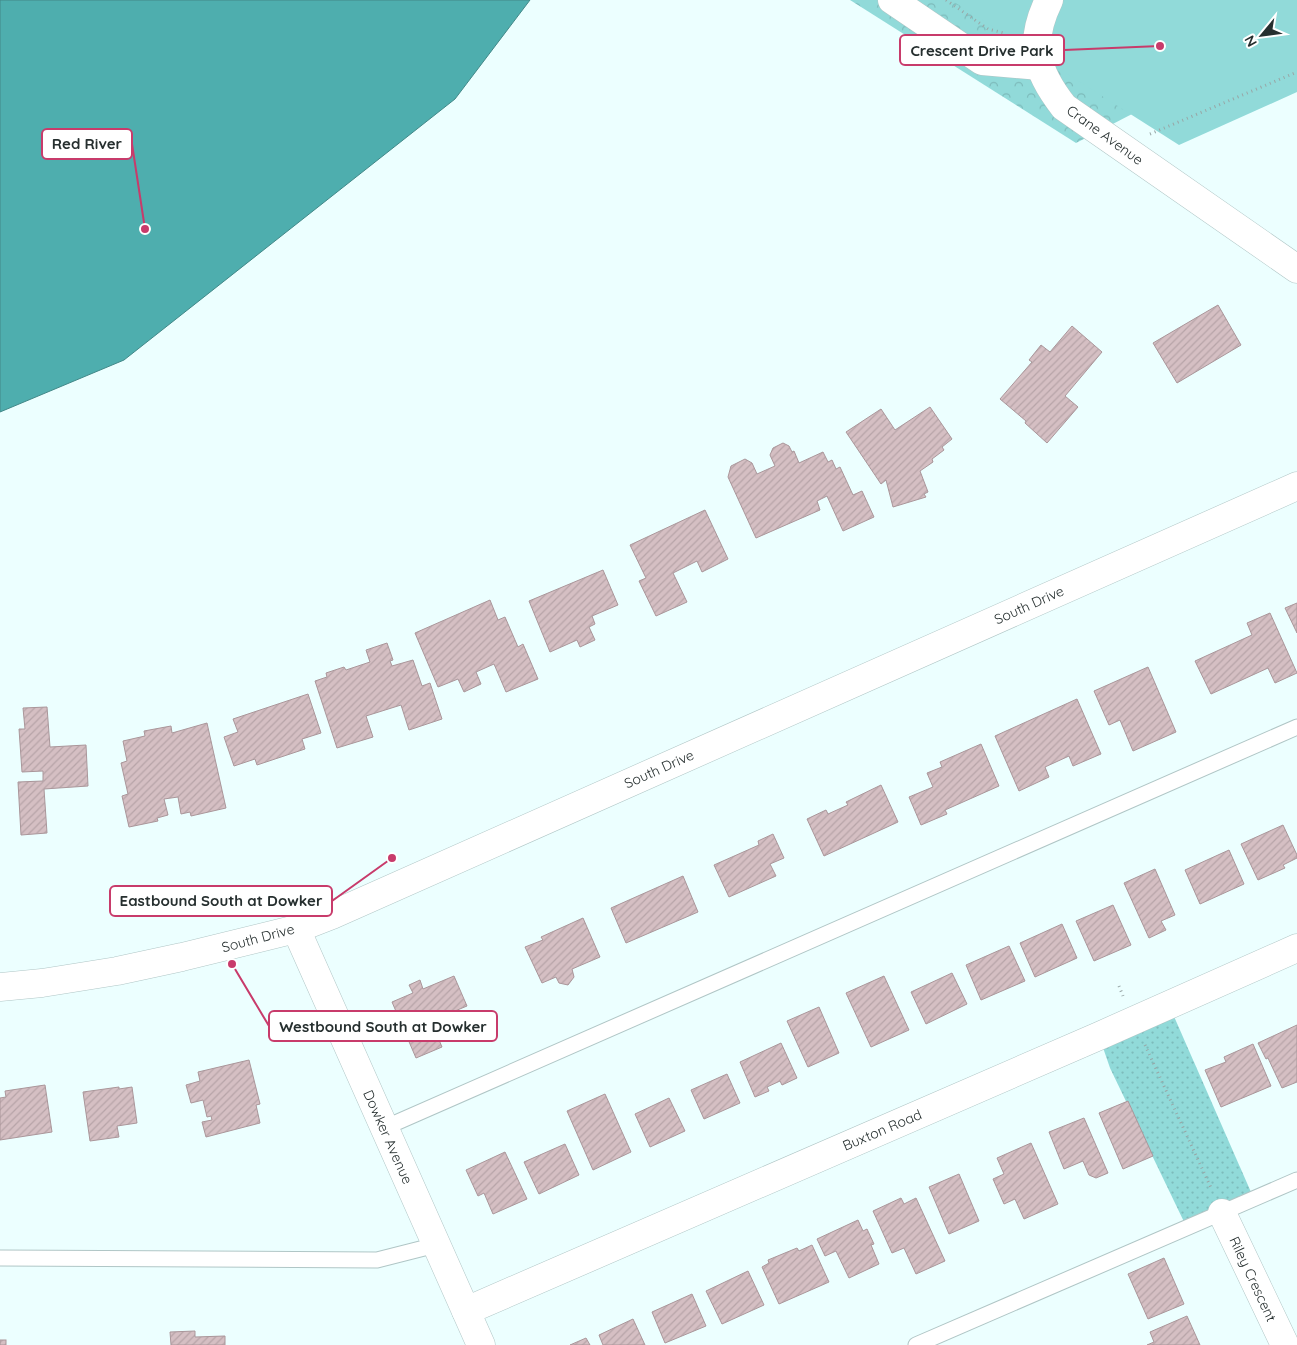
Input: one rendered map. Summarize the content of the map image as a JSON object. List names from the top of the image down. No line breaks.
{"streets":{"street":["Crane Avenue","South Drive","Buxton Road","Dowker Avenue","Riley Crescent"]},"crossings":[["South Drive","Dowker Avenue"],["Buxton Road","Dowker Avenue"]],"places":["Crescent Drive Park","Red River","Eastbound South at Dowker","Westbound South at Dowker"],"north":"bottom left"}
